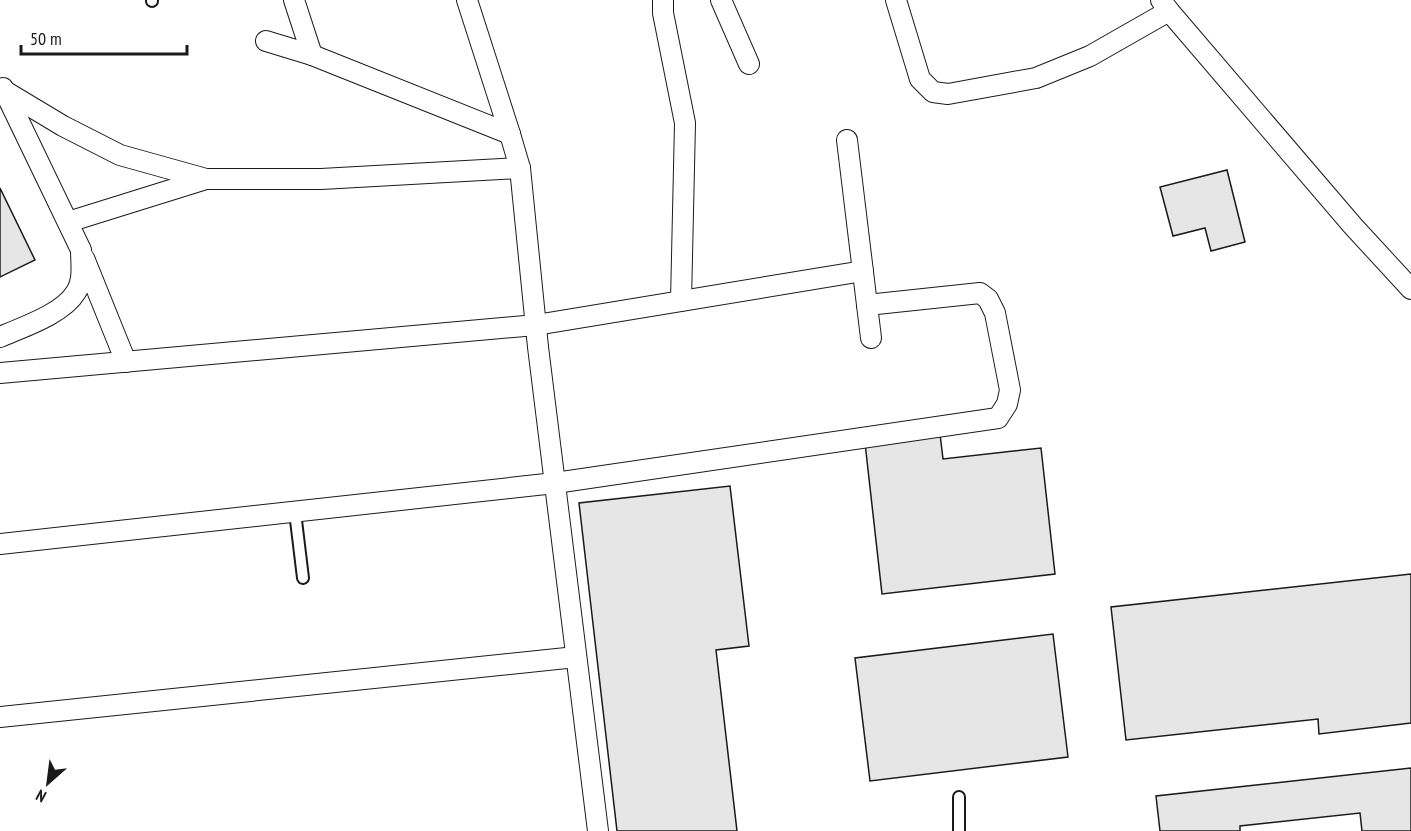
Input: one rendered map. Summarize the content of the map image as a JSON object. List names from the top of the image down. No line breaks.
{"scale_bar":"50 m","north":"bottom left"}
